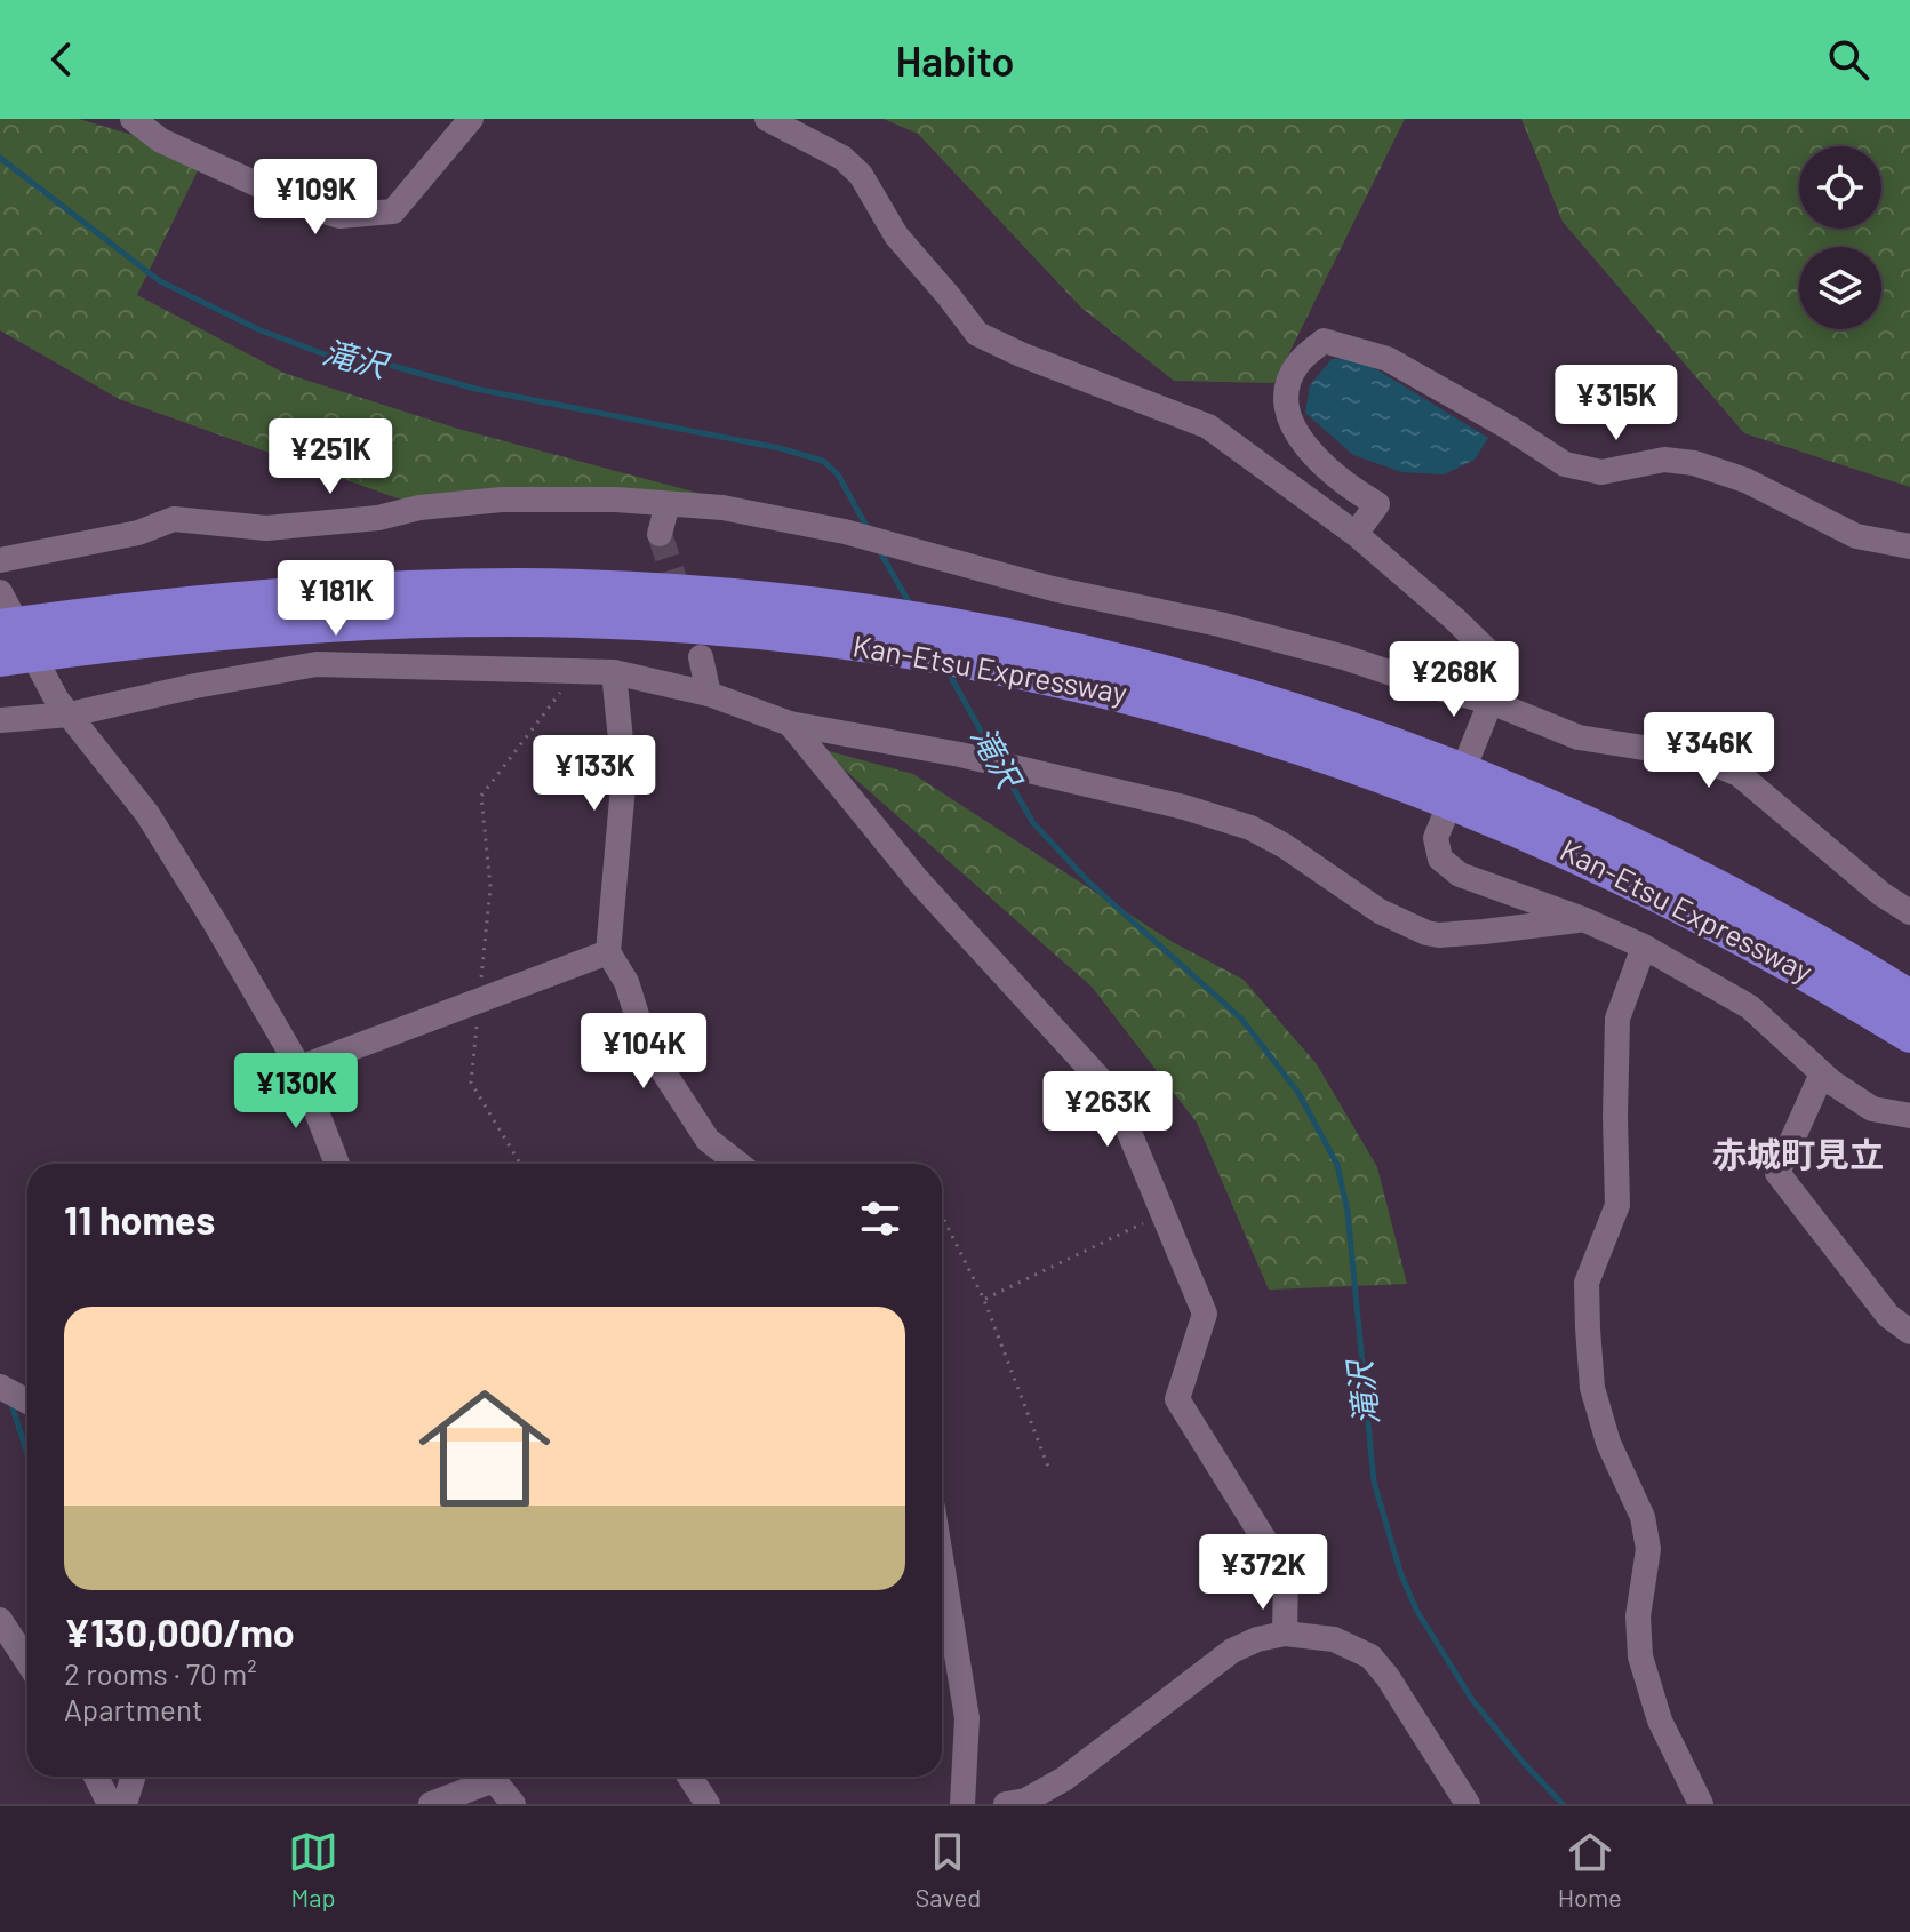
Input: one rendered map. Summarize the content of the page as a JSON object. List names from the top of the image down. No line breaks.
{"streets":{"highway":["Kan-Etsu Expressway"]},"districts":["赤城町見立"],"water":["滝沢"],"page":{"header":"Habito","price":["¥109K","¥315K","¥251K","¥181K","¥268K","¥346K","¥133K","¥104K","¥130K","¥263K","¥372K"],"heading":"11 homes","list":[{"name":"¥130,000/mo","note":"2 rooms · 70 m² · Apartment"}],"tabs":["Map","Saved","Home"]}}
